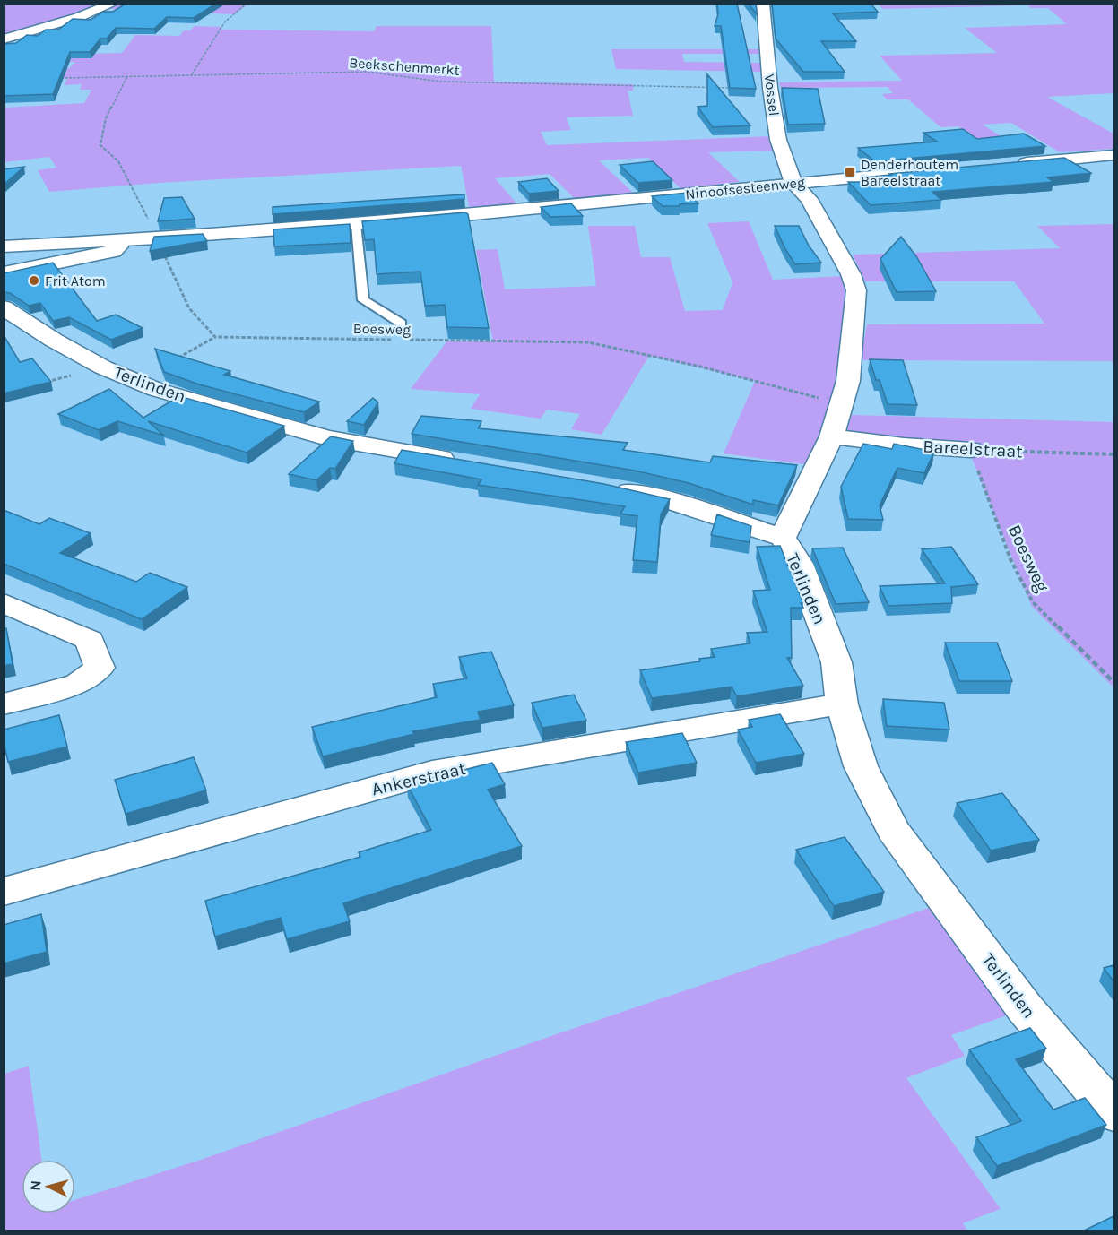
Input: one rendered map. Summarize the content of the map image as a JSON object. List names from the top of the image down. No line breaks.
{"streets":{"street":["Vossel","Ninoofsesteenweg","Terlinden","Bareelstraat","Ankerstraat"],"path":["Beekschenmerkt","Boesweg"]},"crossings":[["Beekschenmerkt","Vossel"],["Vossel","Ninoofsesteenweg"],["Boesweg","Bareelstraat"],["Terlinden","Ankerstraat"]],"places":{"transit":["Denderhoutem Bareelstraat"],"other":["Frit Atom"]},"north":"left"}
